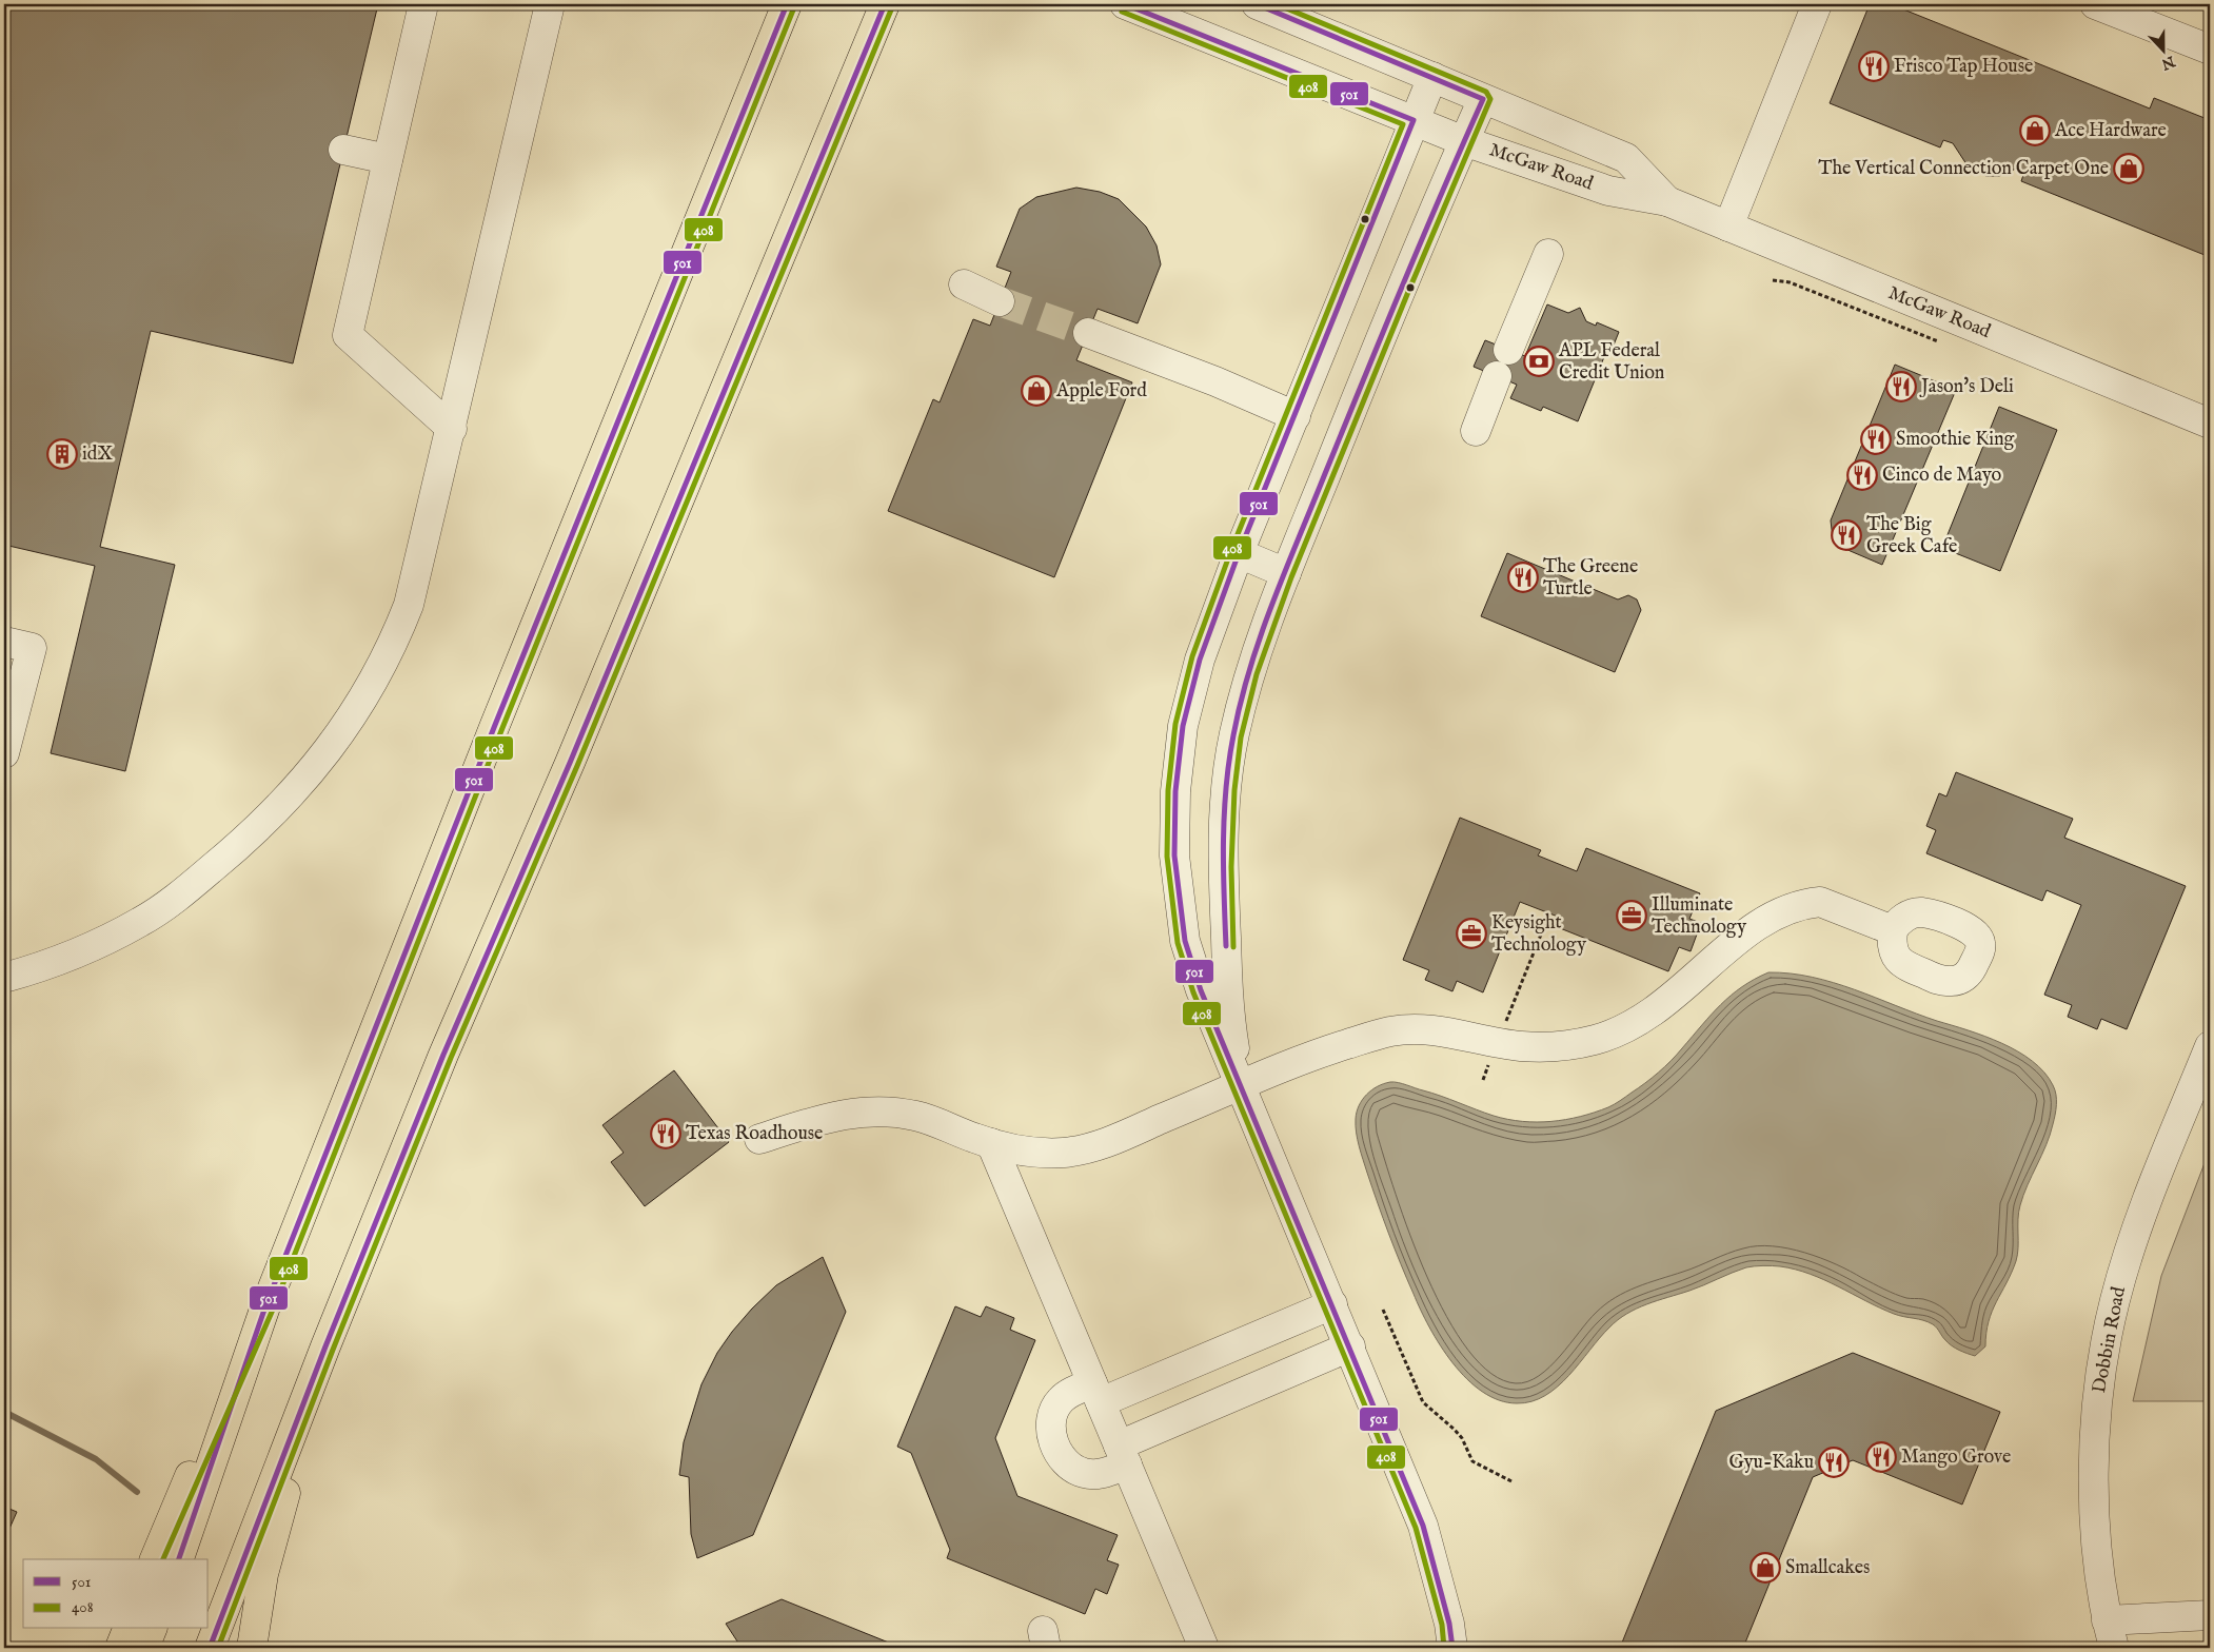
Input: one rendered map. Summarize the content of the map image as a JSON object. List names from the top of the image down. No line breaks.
{"streets":{"street":["McGaw Road","Dobbin Road"]},"places":{"restaurant":["Frisco Tap House","Jason's Deli","Smoothie King","Cinco de Mayo","The Big Greek Cafe","The Greene Turtle","Texas Roadhouse","Mango Grove","Gyu-Kaku"],"shop":["Ace Hardware","The Vertical Connection Carpet One","Apple Ford","Smallcakes"],"bank":["APL Federal Credit Union"],"building":["idX"],"office":["Illuminate Technology","Keysight Technology"]},"lines":["transit line 501","transit line 408"],"legend":["501","408"],"north":"bottom"}
